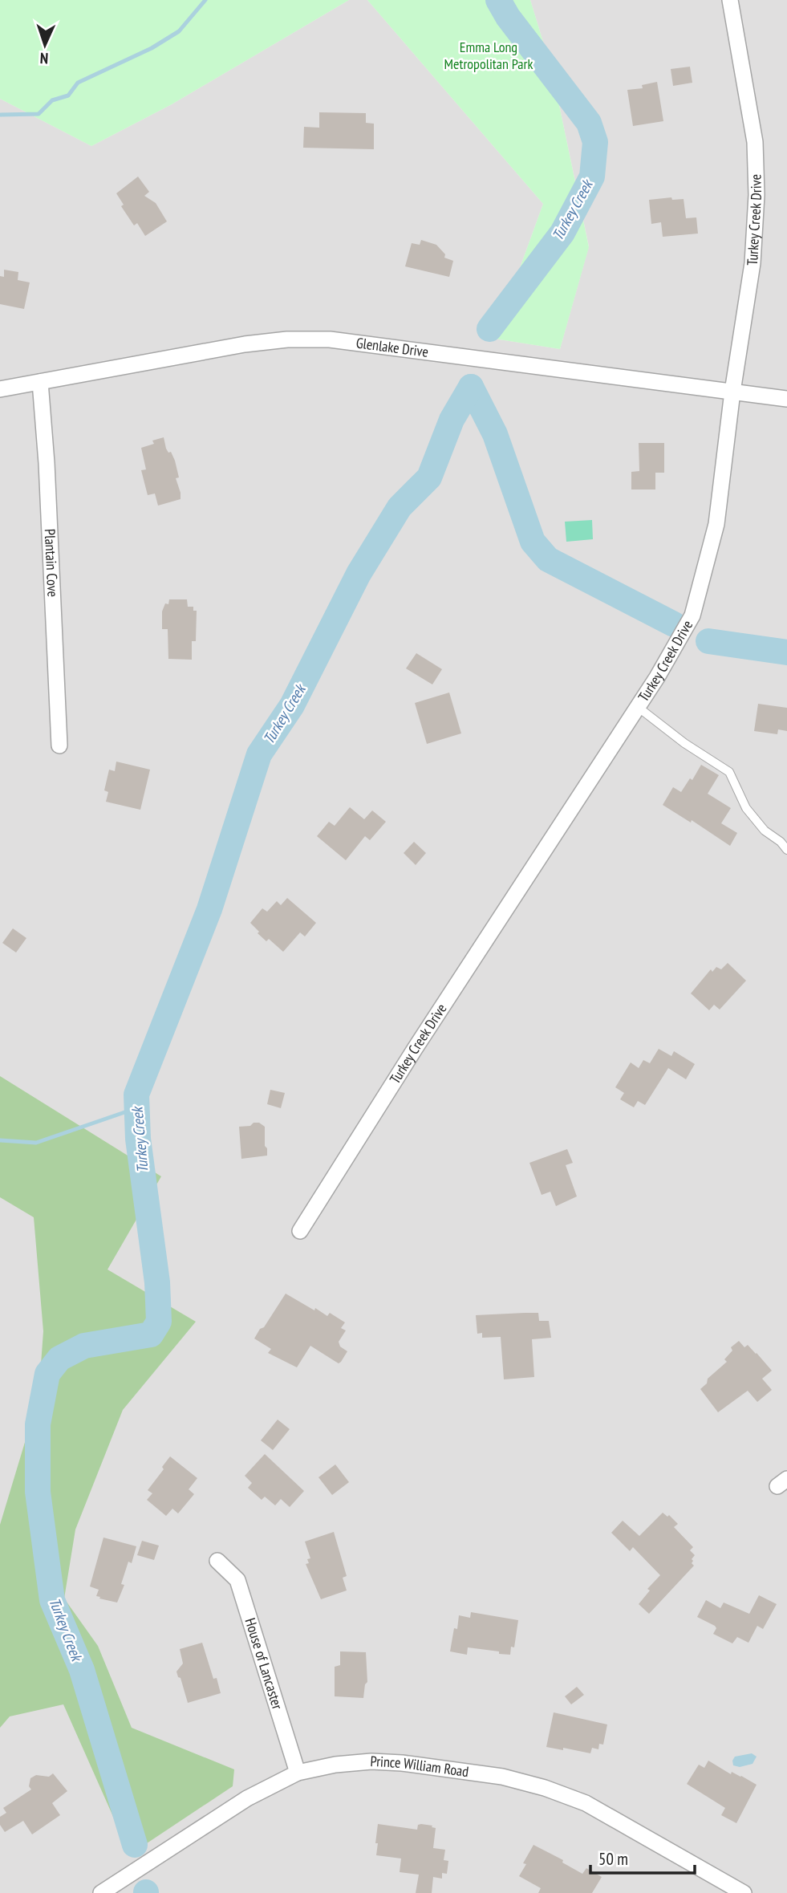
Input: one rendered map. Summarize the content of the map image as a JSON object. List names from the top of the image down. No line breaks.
{"streets":{"street":["Turkey Creek Drive","Glenlake Drive","Plantain Cove","House of Lancaster","Prince William Road"]},"crossings":[["Turkey Creek Drive","Glenlake Drive"],["Glenlake Drive","Plantain Cove"],["House of Lancaster","Prince William Road"]],"water":["Turkey Creek"],"parks":["Emma Long Metropolitan Park"],"scale_bar":"50 m","north":"bottom"}
